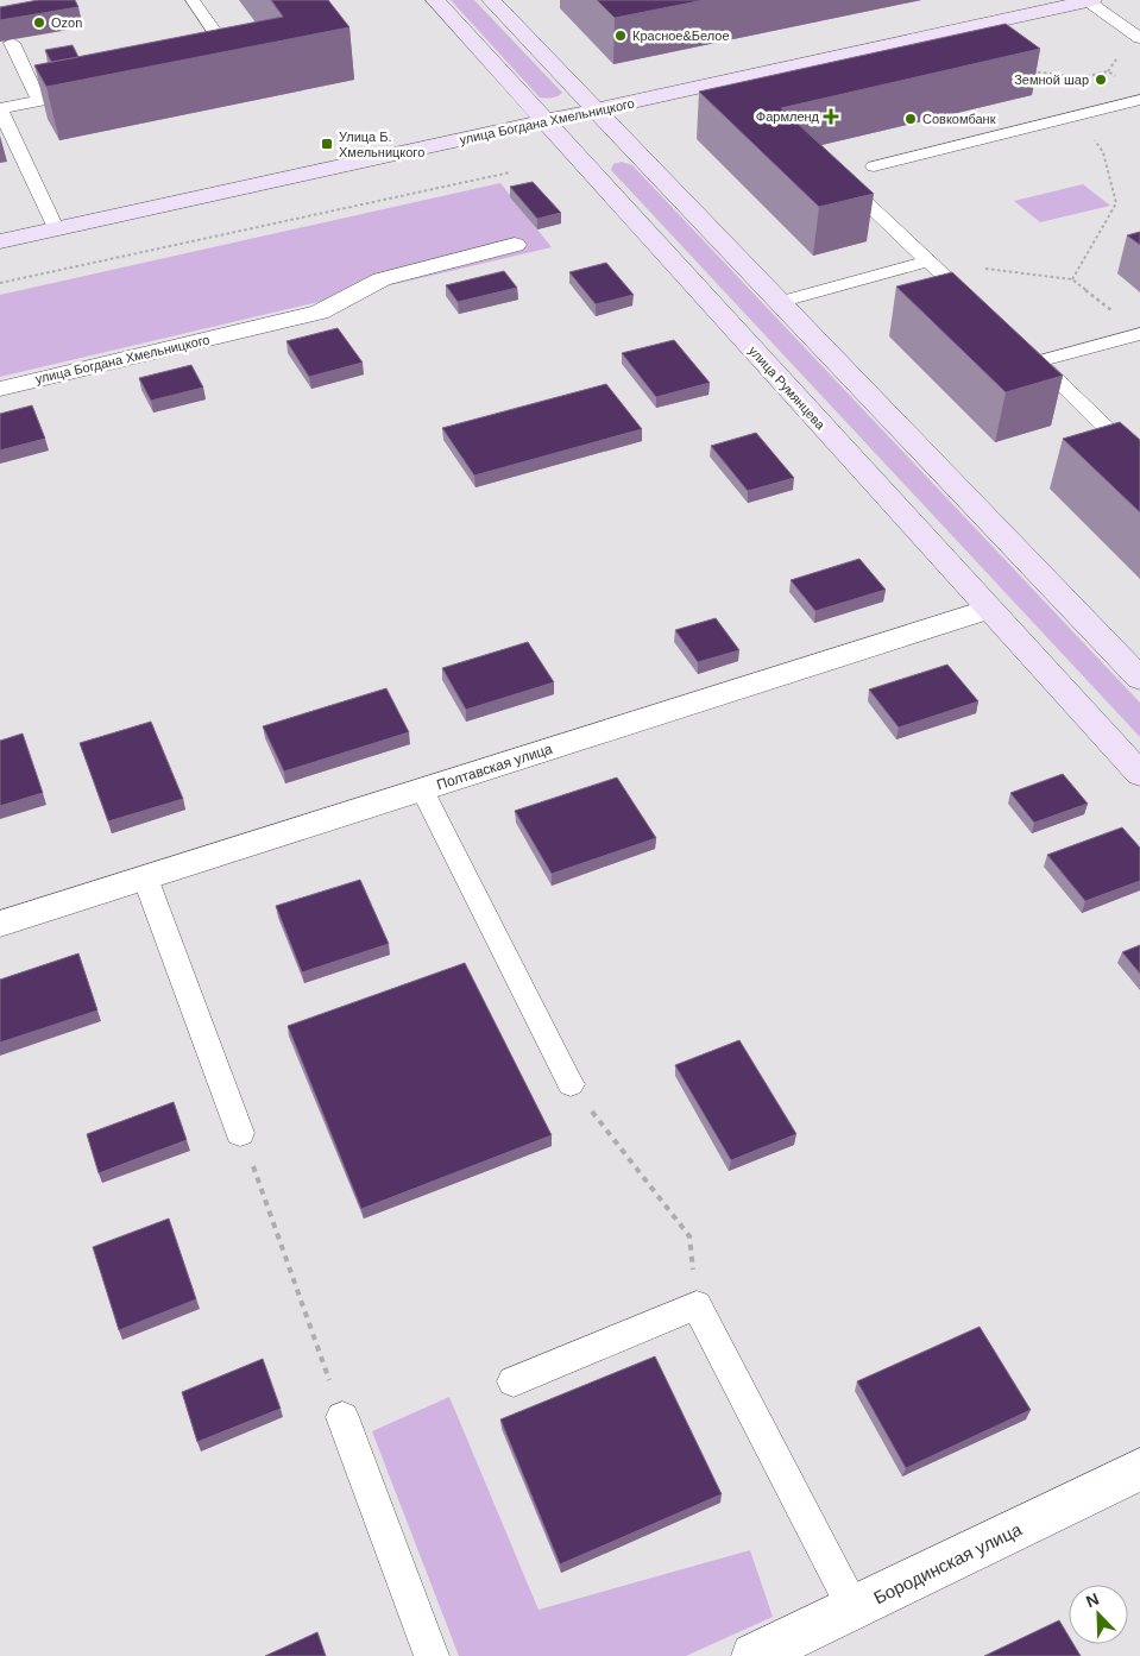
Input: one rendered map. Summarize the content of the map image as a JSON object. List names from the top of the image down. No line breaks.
{"streets":{"main road":["улица Богдана Хмельницкого","улица Румянцева"],"street":["Полтавская улица","Бородинская улица"]},"crossings":[["улица Богдана Хмельницкого","улица Румянцева"],["улица Румянцева","Полтавская улица"]],"places":{"other":["Ozon","Красное&Белое","Земной шар","Совкомбанк"],"health":["Фармленд"],"transit":["Улица Б. Хмельницкого"]},"north":"top left"}
